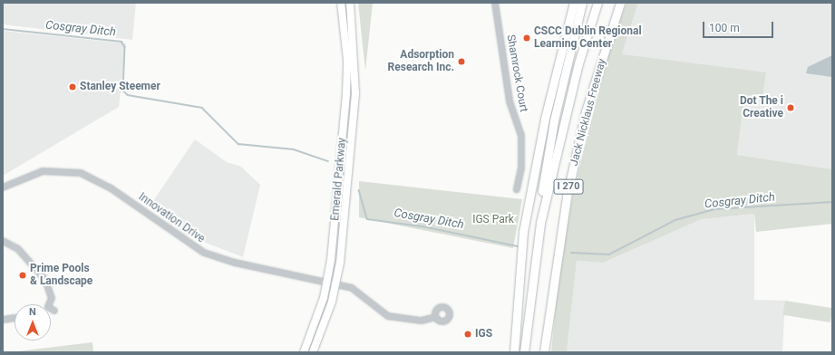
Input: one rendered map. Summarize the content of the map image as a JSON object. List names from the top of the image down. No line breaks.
{"streets":{"highway":["Jack Nicklaus Freeway","I 270"],"main road":["Emerald Parkway"],"street":["Shamrock Court","Innovation Drive"]},"crossings":[["Emerald Parkway","Innovation Drive"]],"water":["Cosgray Ditch"],"parks":["IGS Park"],"places":["CSCC Dublin Regional Learning Center","Adsorption Research Inc.","Stanley Steemer","Dot The i Creative","Prime Pools & Landscape","IGS"],"scale_bar":"100 m","north":"top"}
